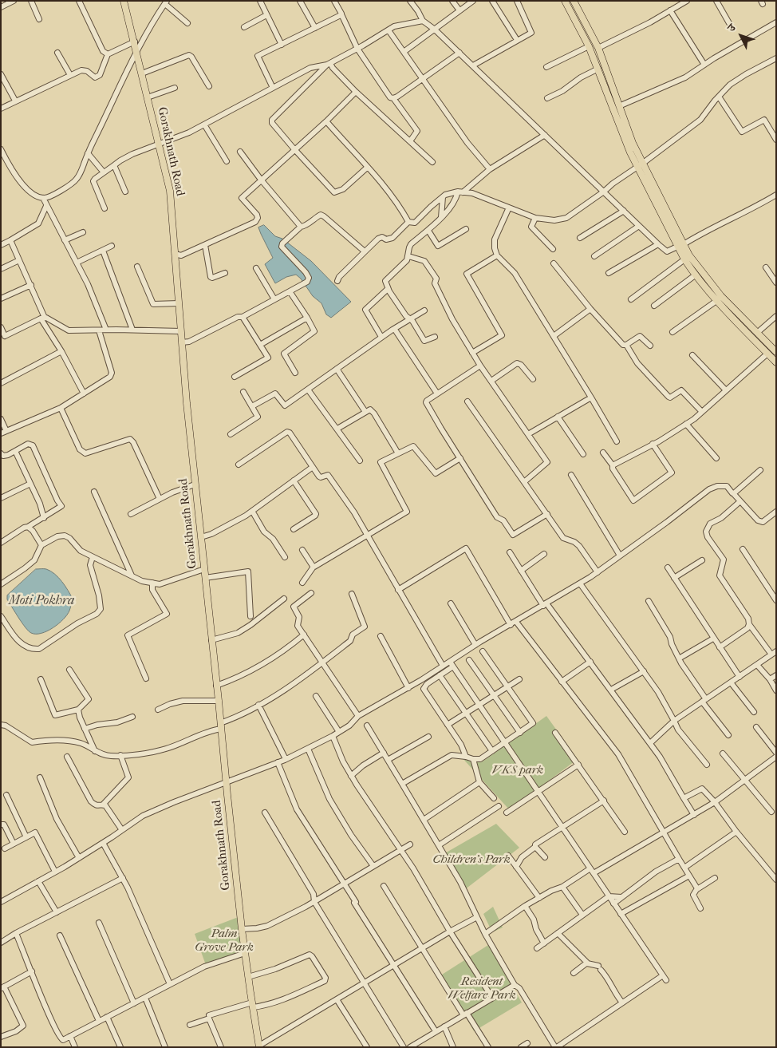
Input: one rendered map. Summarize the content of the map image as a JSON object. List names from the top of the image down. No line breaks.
{"streets":{"main road":["Gorakhnath Road"]},"water":["Moti Pokhra"],"parks":["VKS park","Children's Park","Palm Grove Park","Resident Welfare Park"],"north":"top left"}
